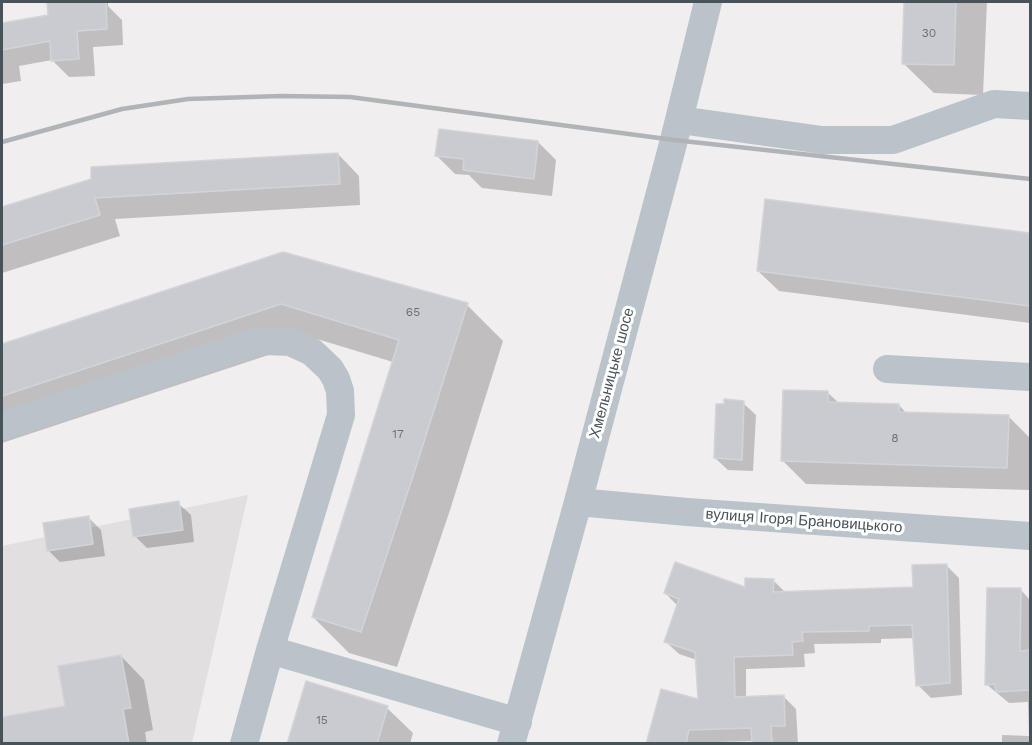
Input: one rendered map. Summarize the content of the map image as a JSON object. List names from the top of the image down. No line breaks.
{"streets":{"street":["Хмельницьке шосе","вулиця Ігоря Брановицького"]},"crossings":[["Хмельницьке шосе","вулиця Ігоря Брановицького"]],"house_numbers":["30","65","17","8","15"]}
